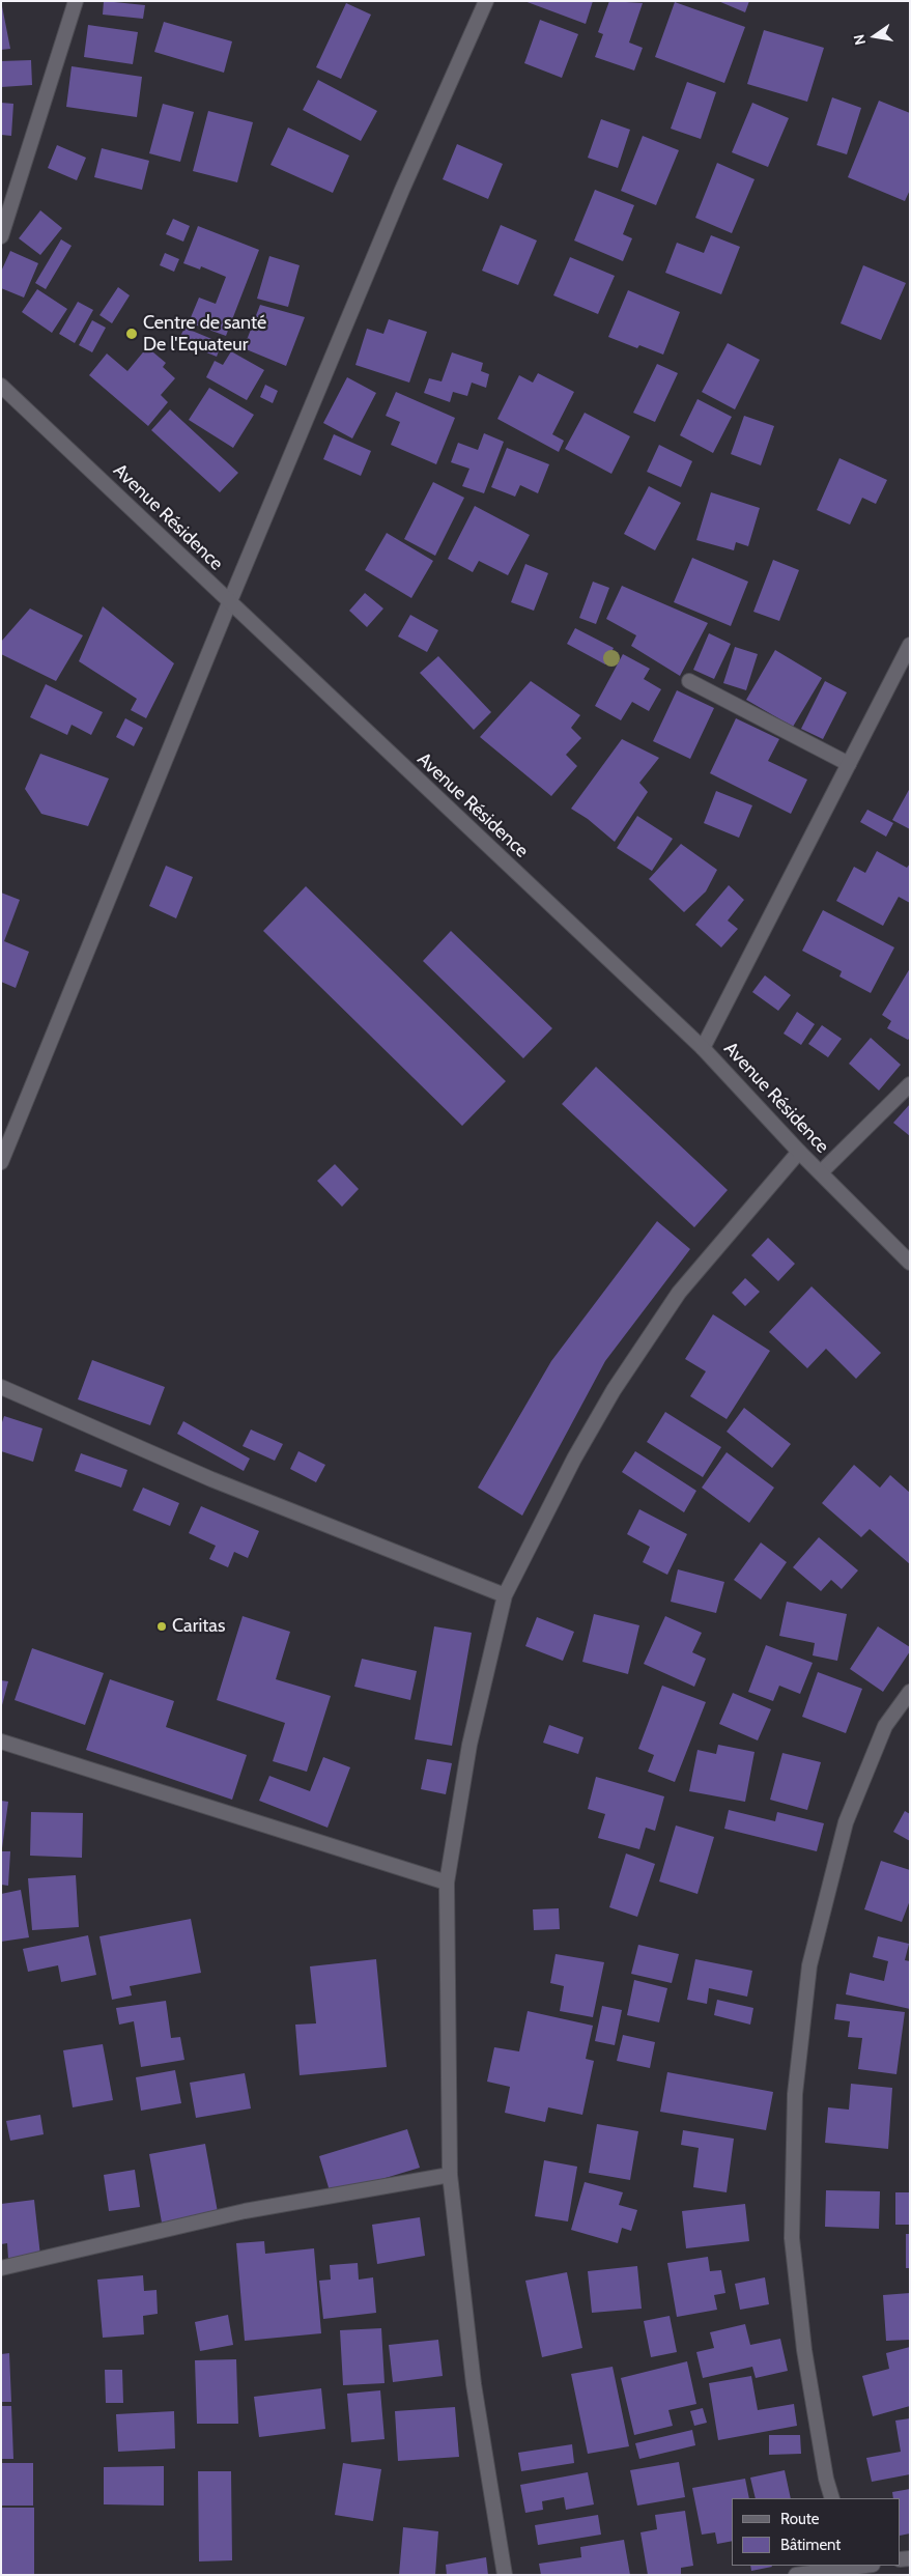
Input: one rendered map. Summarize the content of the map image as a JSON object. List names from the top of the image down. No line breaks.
{"streets":{"street":["Avenue Résidence"]},"places":["Centre de santé De l'Equateur","Caritas"],"legend":["Route","Bâtiment"],"north":"left"}
